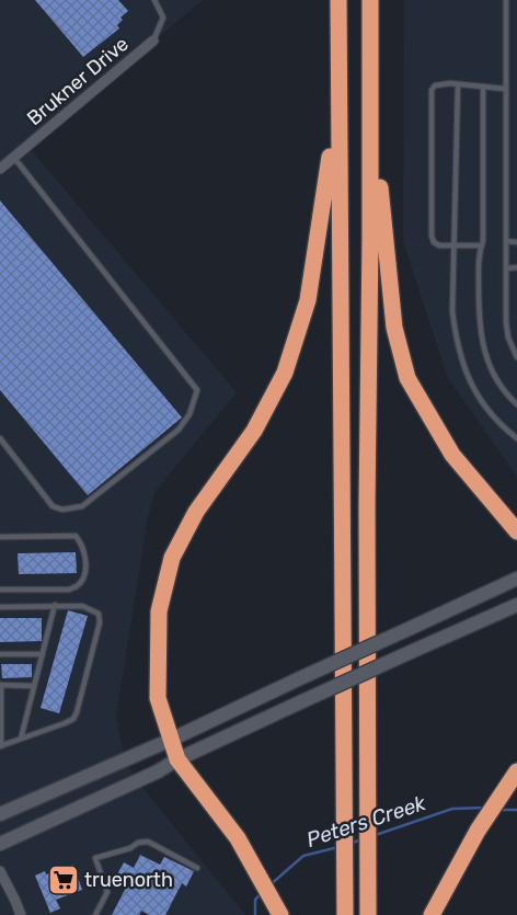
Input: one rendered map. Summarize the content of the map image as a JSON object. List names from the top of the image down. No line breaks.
{"streets":{"street":["Brukner Drive"]},"water":["Peters Creek"],"places":{"supermarket":["truenorth"]}}
